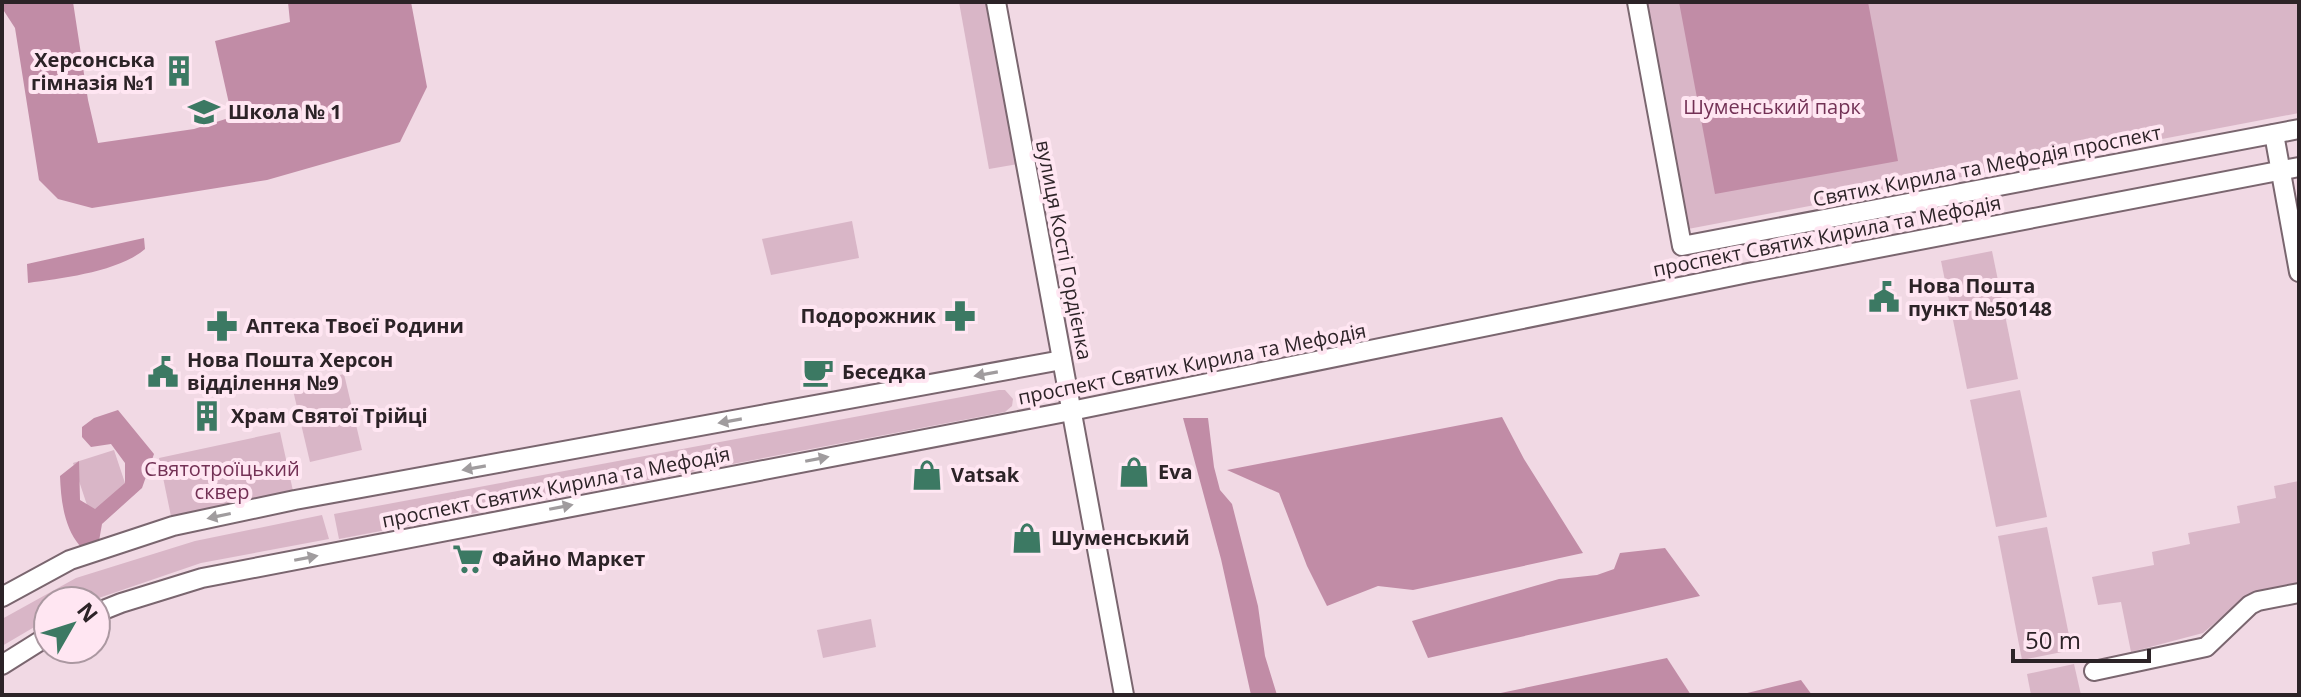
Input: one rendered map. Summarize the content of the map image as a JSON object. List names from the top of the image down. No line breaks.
{"streets":{"street":["Святих Кирила та Мефодія проспект","проспект Святих Кирила та Мефодія","вулиця Кості Гордієнка"]},"crossings":[["проспект Святих Кирила та Мефодія","вулиця Кості Гордієнка"]],"parks":["Шуменський парк","Святотроїцький сквер"],"places":{"building":["Херсонська гімназія №1","Храм Святої Трійці"],"school or university":["Школа № 1"],"public building":["Нова Пошта пункт №50148","Нова Пошта Херсон відділення №9"],"pharmacy":["Подорожник","Аптека Твоєї Родини"],"cafe":["Беседка"],"shop":["Eva","Vatsak","Шуменський"],"supermarket":["Файно Маркет"]},"scale_bar":"50 m","north":"top right"}
